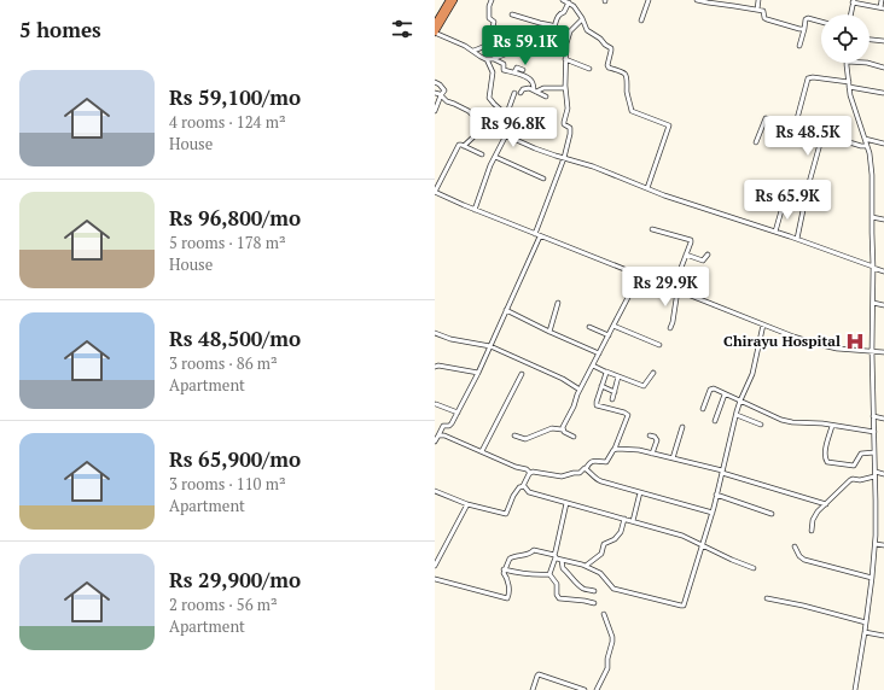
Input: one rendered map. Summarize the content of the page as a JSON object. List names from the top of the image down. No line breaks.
{"places":{"hospital":["Chirayu Hospital"]},"page":{"heading":"5 homes","price":["Rs 59.1K","Rs 96.8K","Rs 48.5K","Rs 65.9K","Rs 29.9K"],"list":[{"name":"Rs 59,100/mo","note":"4 rooms · 124 m² · House"},{"name":"Rs 96,800/mo","note":"5 rooms · 178 m² · House"},{"name":"Rs 48,500/mo","note":"3 rooms · 86 m² · Apartment"},{"name":"Rs 65,900/mo","note":"3 rooms · 110 m² · Apartment"},{"name":"Rs 29,900/mo","note":"2 rooms · 56 m² · Apartment"}]}}
